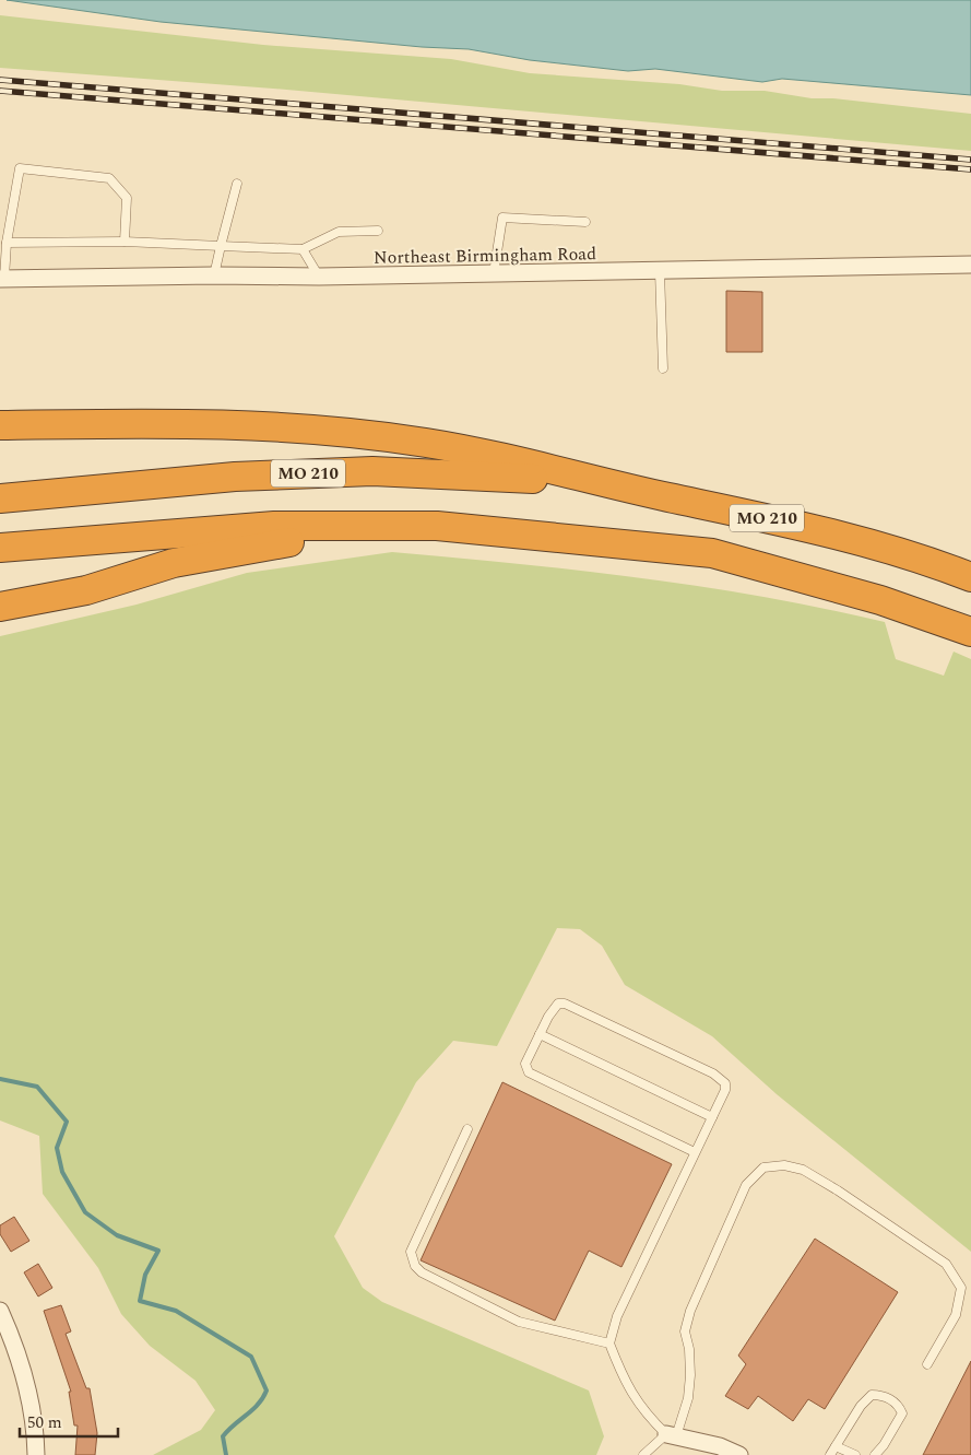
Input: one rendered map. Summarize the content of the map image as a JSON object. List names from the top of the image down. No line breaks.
{"streets":{"highway":["MO 210"],"street":["Northeast Birmingham Road"]},"scale_bar":"50 m"}
